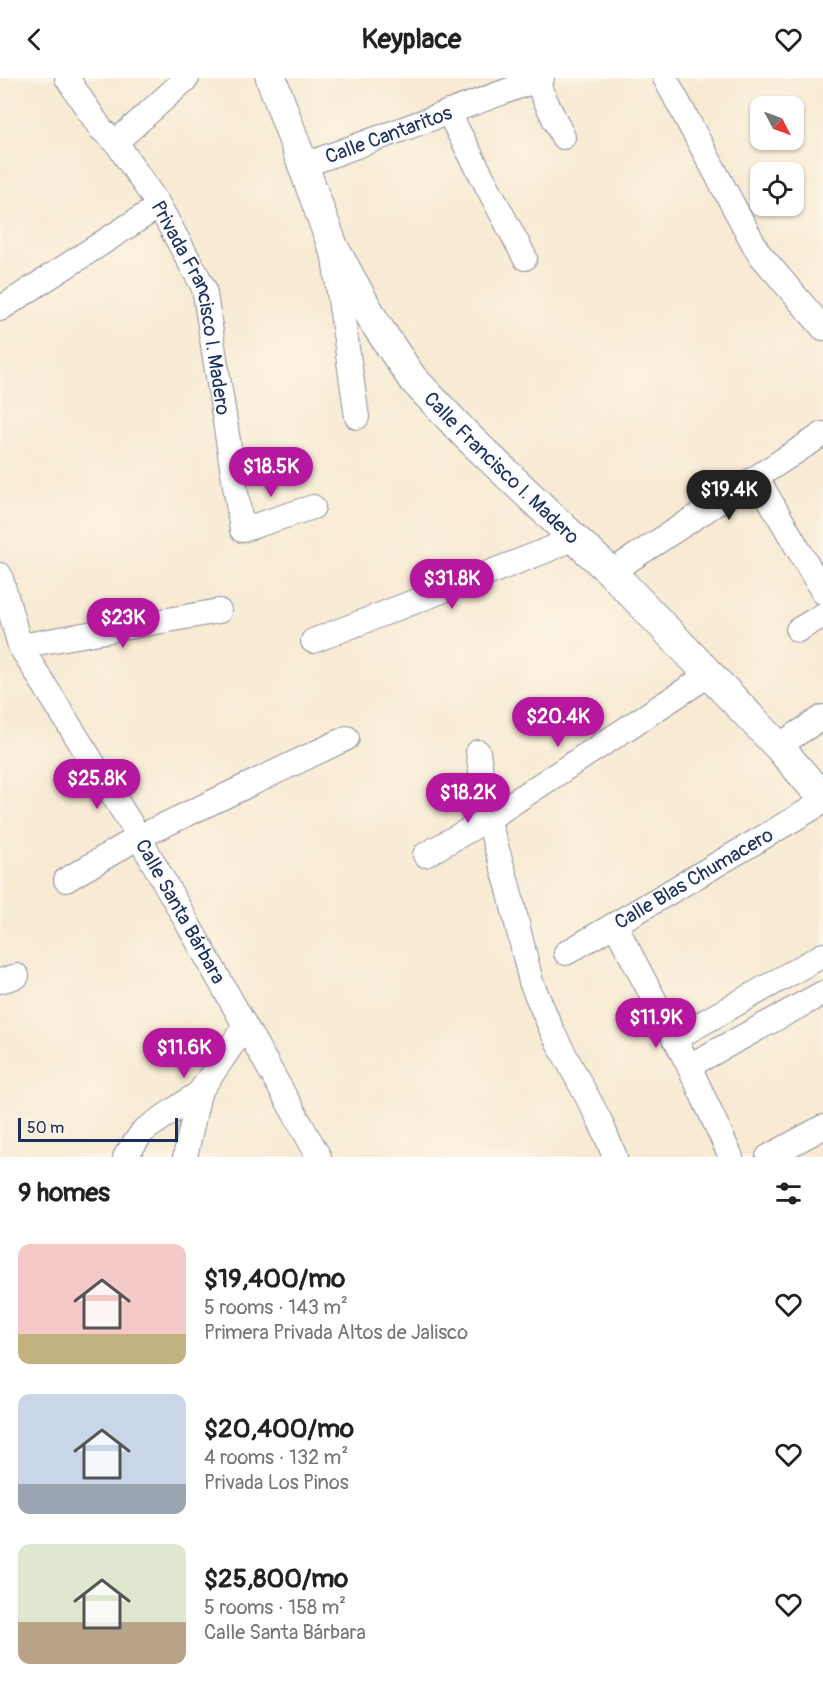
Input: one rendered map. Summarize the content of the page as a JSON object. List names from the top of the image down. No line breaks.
{"streets":{"street":["Calle Cantaritos","Privada Francisco I. Madero","Calle Francisco I. Madero","Calle Blas Chumacero","Calle Santa Bárbara"]},"crossings":[["Calle Cantaritos","Calle Francisco I. Madero"],["Calle Francisco I. Madero","Calle Blas Chumacero"]],"scale_bar":"50 m","north":"bottom right","page":{"header":"Keyplace","price":["$18.5K","$19.4K","$31.8K","$23K","$20.4K","$25.8K","$18.2K","$11.9K","$11.6K"],"scale":"50 m","heading":"9 homes","list":[{"name":"$19,400/mo","note":"5 rooms · 143 m² · Primera Privada Altos de Jalisco"},{"name":"$20,400/mo","note":"4 rooms · 132 m² · Privada Los Pinos"},{"name":"$25,800/mo","note":"5 rooms · 158 m² · Calle Santa Bárbara"}]}}
